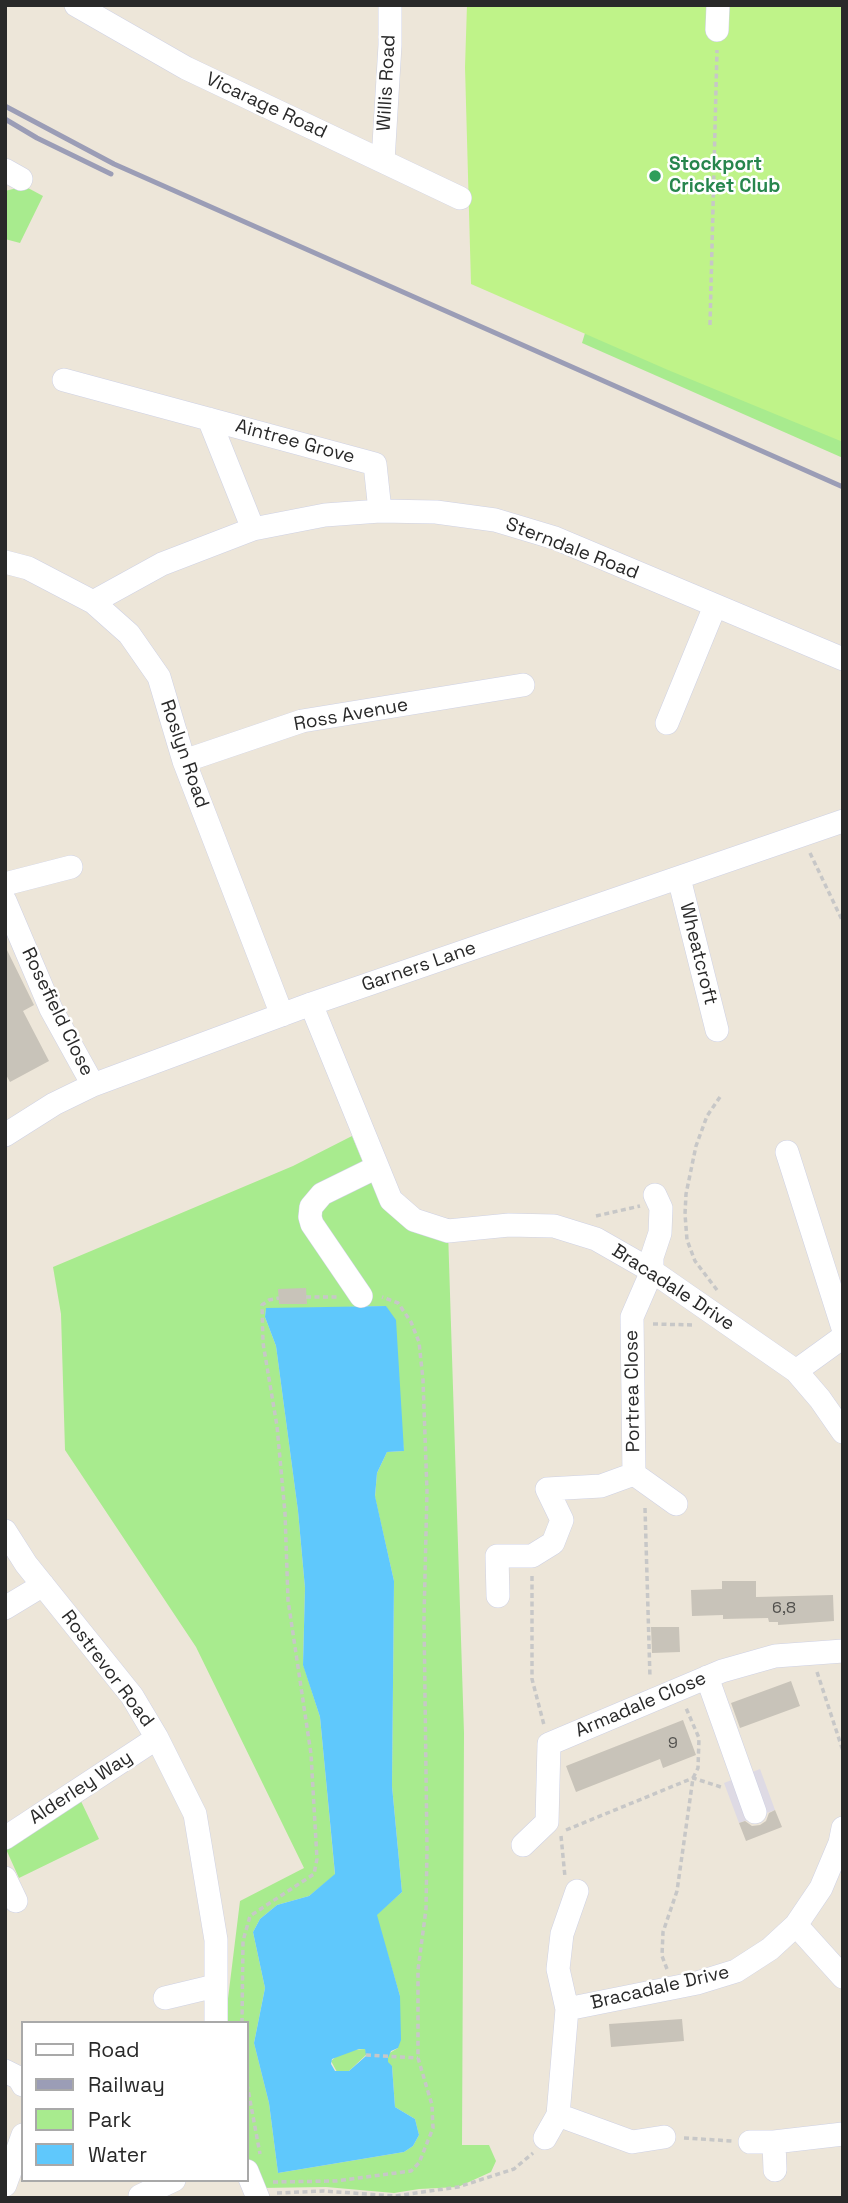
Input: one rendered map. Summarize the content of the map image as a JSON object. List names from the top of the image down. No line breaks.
{"streets":{"street":["Willis Road","Vicarage Road","Aintree Grove","Sterndale Road","Ross Avenue","Roslyn Road","Wheatcroft","Garners Lane","Rosefield Close","Bracadale Drive","Portrea Close","Rostrevor Road","Armadale Close","Alderley Way"]},"crossings":[["Willis Road","Vicarage Road"],["Aintree Grove","Sterndale Road"],["Sterndale Road","Roslyn Road"],["Ross Avenue","Roslyn Road"],["Roslyn Road","Garners Lane"],["Wheatcroft","Garners Lane"],["Garners Lane","Rosefield Close"],["Garners Lane","Bracadale Drive"],["Bracadale Drive","Portrea Close"],["Rostrevor Road","Alderley Way"]],"places":["Stockport Cricket Club"],"house_numbers":["6,8","9"],"legend":["Road","Railway","Park","Water"]}
